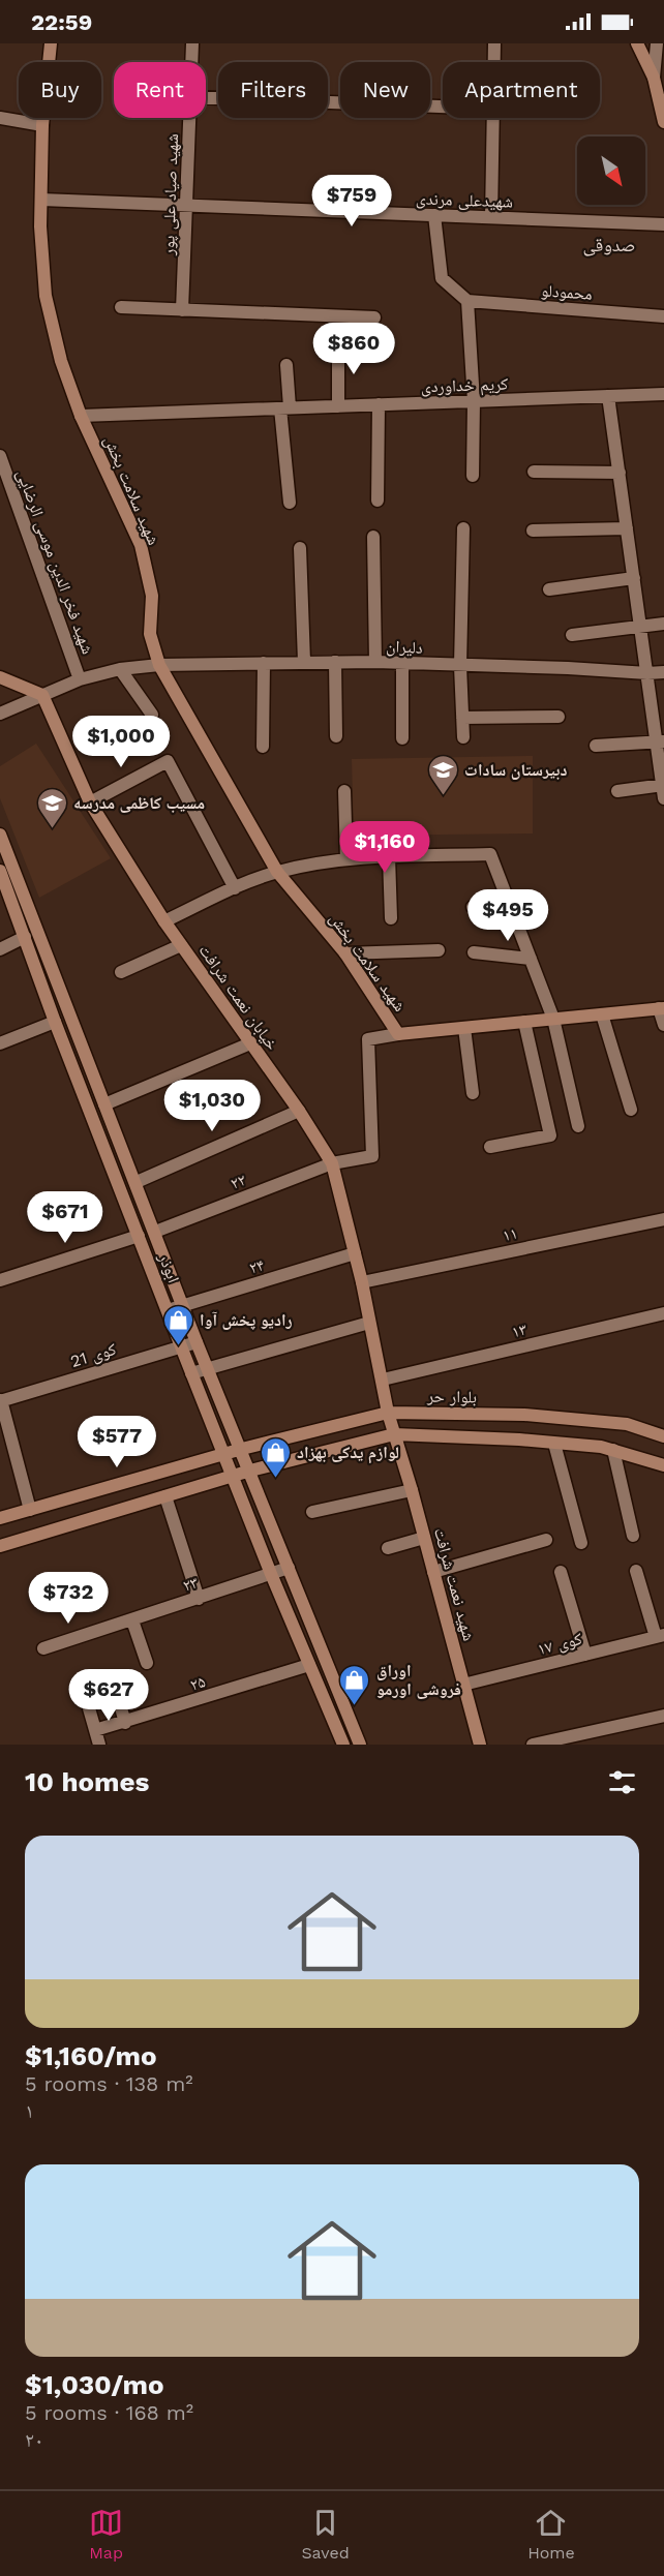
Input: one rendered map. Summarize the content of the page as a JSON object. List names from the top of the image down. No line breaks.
{"streets":{"main road":["شهید سلامت بخش","خیابان نعمت شرافت","ابوذر","بلوار حر","شهید نعمت شرافت"],"street":["شهید صیاد علی پور","شهیدعلی مرندی","محمودلو","کریم خداوردی","شهید فخر الدین موسی الرضایی","دلیران","۲۲","۱۱","۲۴","۱۳","کوی 21","۲۳","کوی ۱۷","۲۵"]},"crossings":[["شهید صیاد علی پور","شهیدعلی مرندی"],["شهیدعلی مرندی","شهید سلامت بخش"],["کریم خداوردی","شهید سلامت بخش"],["شهید سلامت بخش","دلیران"],["شهید سلامت بخش","۲۲"],["شهید فخر الدین موسی الرضایی","دلیران"],["دلیران","خیابان نعمت شرافت"],["خیابان نعمت شرافت","۲۲"],["خیابان نعمت شرافت","۱۱"],["خیابان نعمت شرافت","۲۴"],["خیابان نعمت شرافت","۱۳"],["خیابان نعمت شرافت","بلوار حر"],["خیابان نعمت شرافت","شهید نعمت شرافت"],["۲۲","ابوذر"],["۲۴","ابوذر"],["ابوذر","کوی 21"],["ابوذر","بلوار حر"],["ابوذر","۲۳"],["ابوذر","۲۵"],["شهید نعمت شرافت","کوی ۱۷"]],"districts":["صدوقی"],"places":{"school or university":["دبیرستان سادات","مسیب کاظمی مدرسه"],"shop":["رادیو پخش آوا","لوازم یدکی بهزاد","اوراق فروشی اورمو"]},"north":"bottom right","page":{"status":"22:59","chip":["Buy","Rent","Filters","New","Apartment"],"price":["$759","$860","$1,000","$1,160","$495","$1,030","$671","$577","$732","$627"],"heading":"10 homes","list":[{"name":"$1,160/mo","note":"5 rooms · 138 m² · ۱"},{"name":"$1,030/mo","note":"5 rooms · 168 m² · ۲۰"}],"tabs":["Map","Saved","Home"]}}
